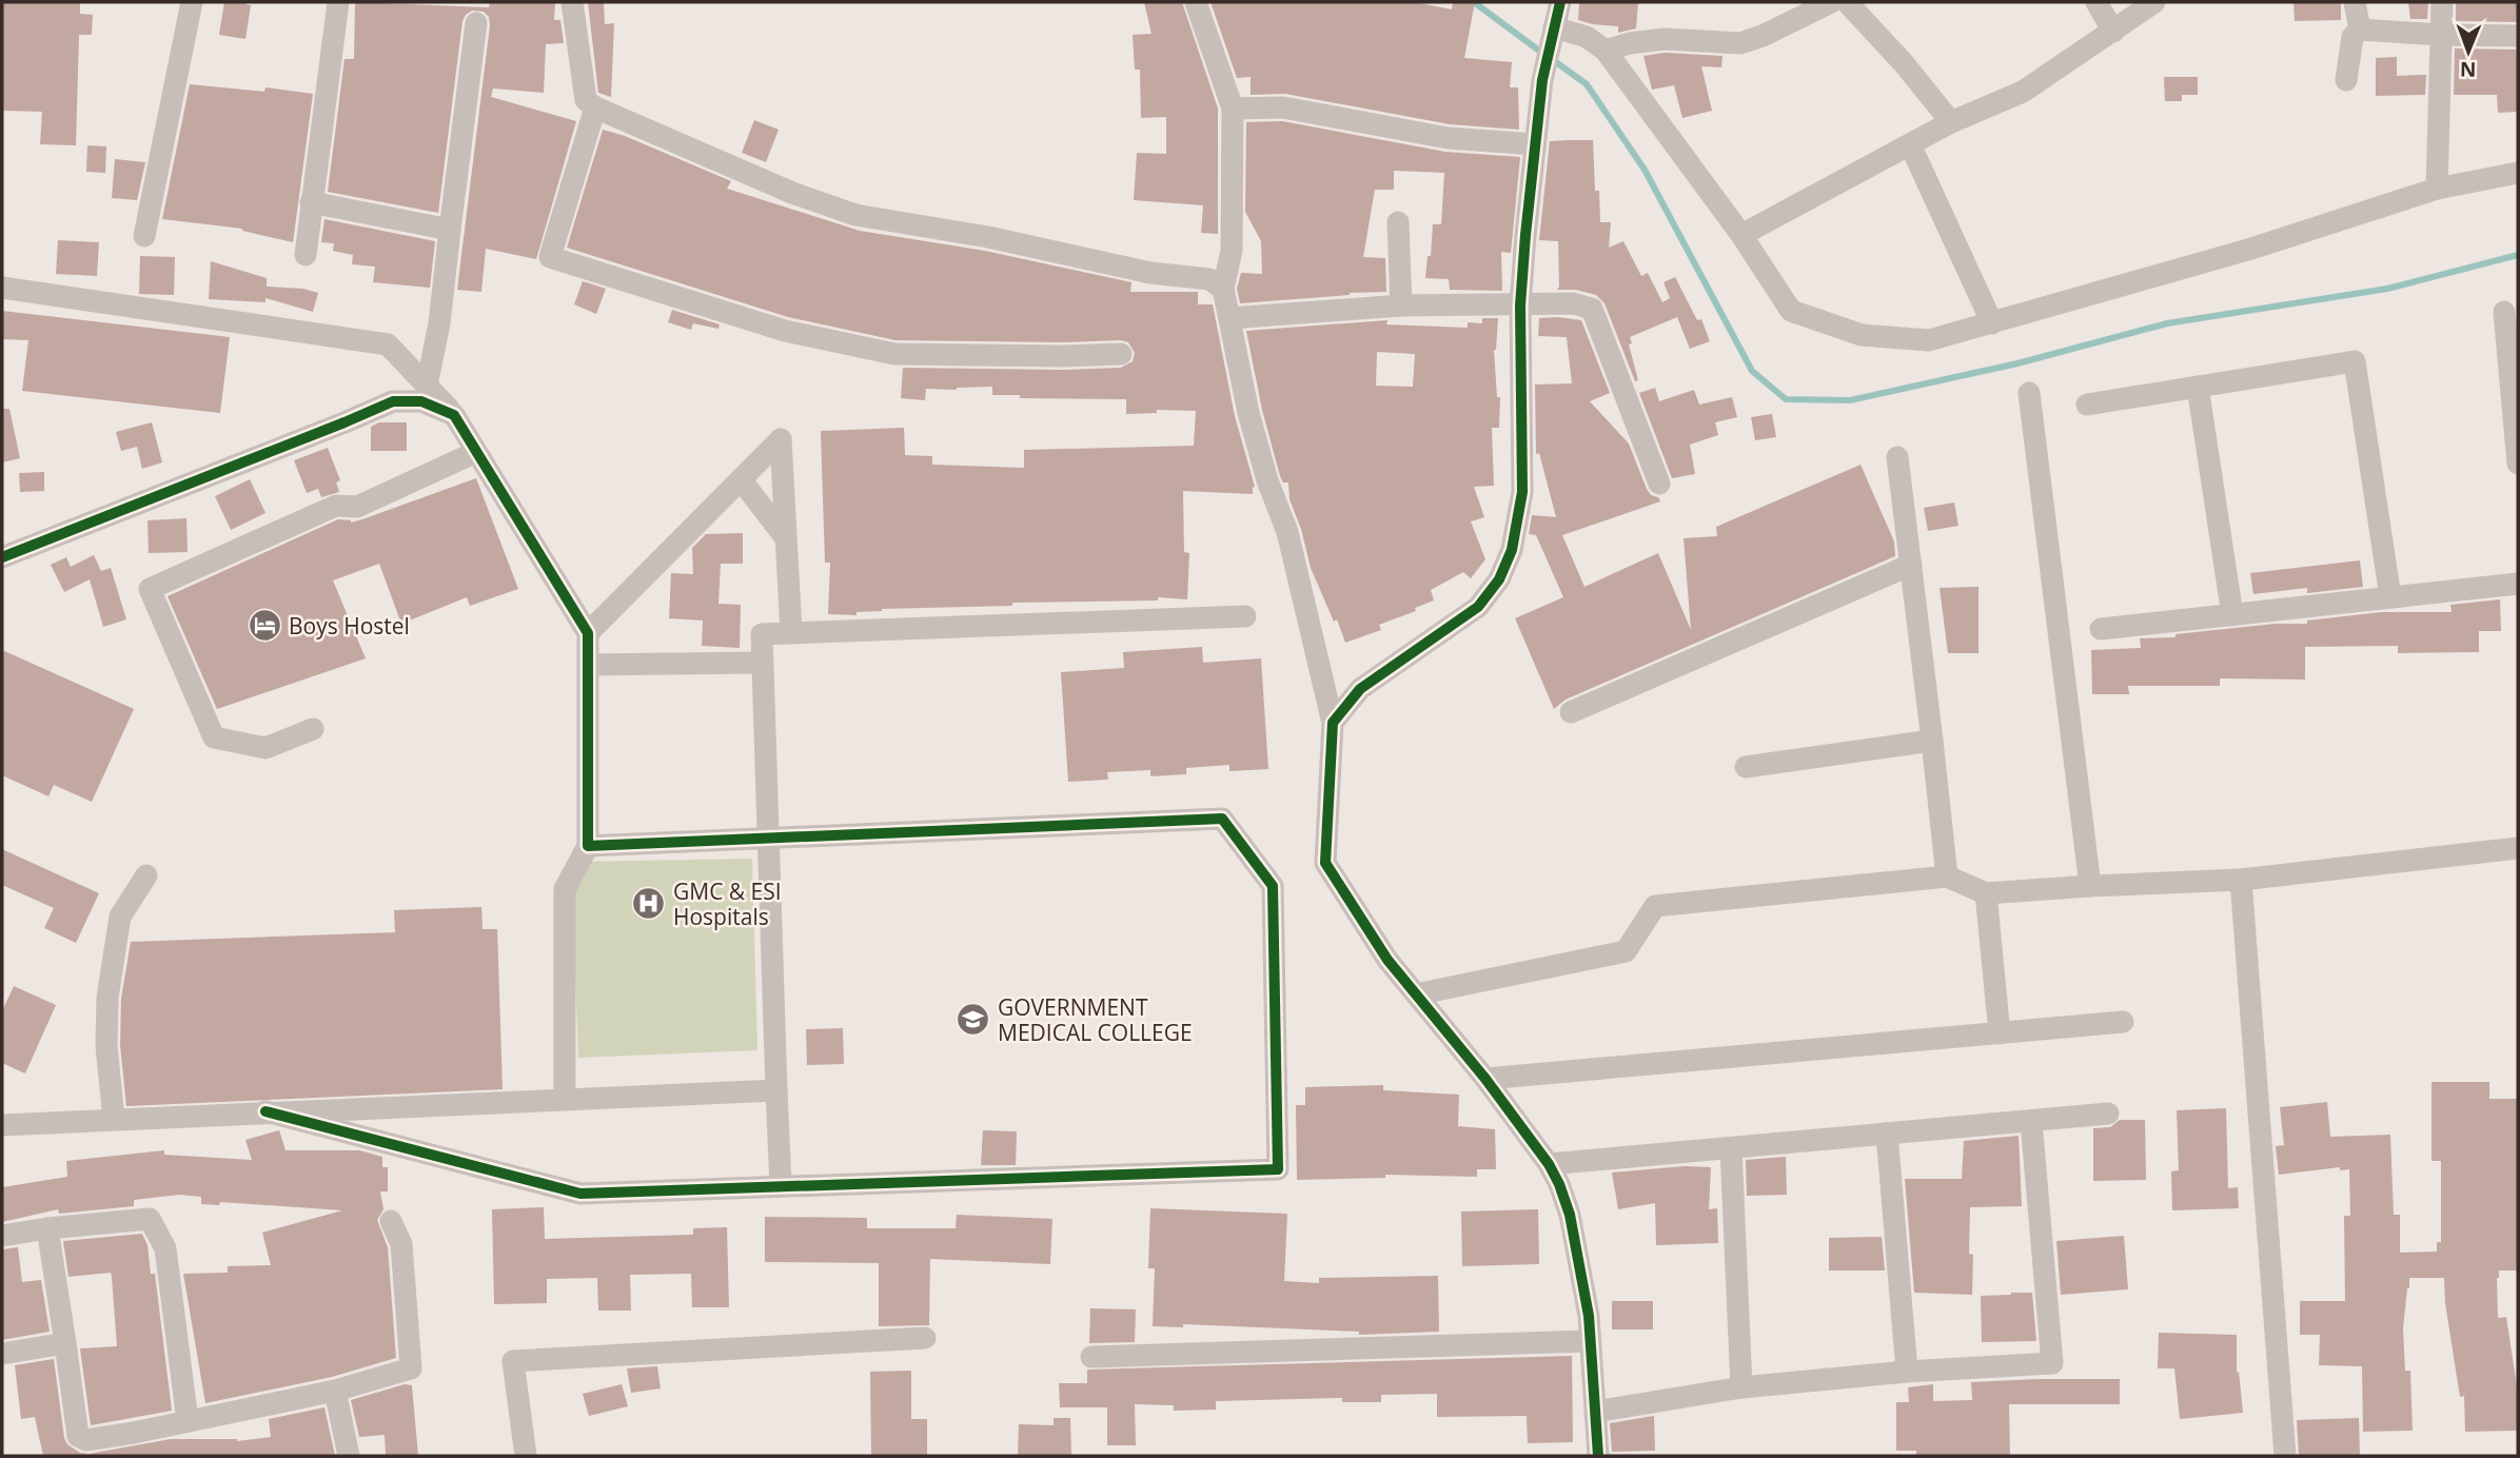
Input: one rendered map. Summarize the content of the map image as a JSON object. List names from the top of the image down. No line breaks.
{"places":{"hotel":["Boys Hostel"],"hospital":["GMC & ESI Hospitals"],"school or university":["GOVERNMENT MEDICAL COLLEGE"]},"north":"bottom"}
